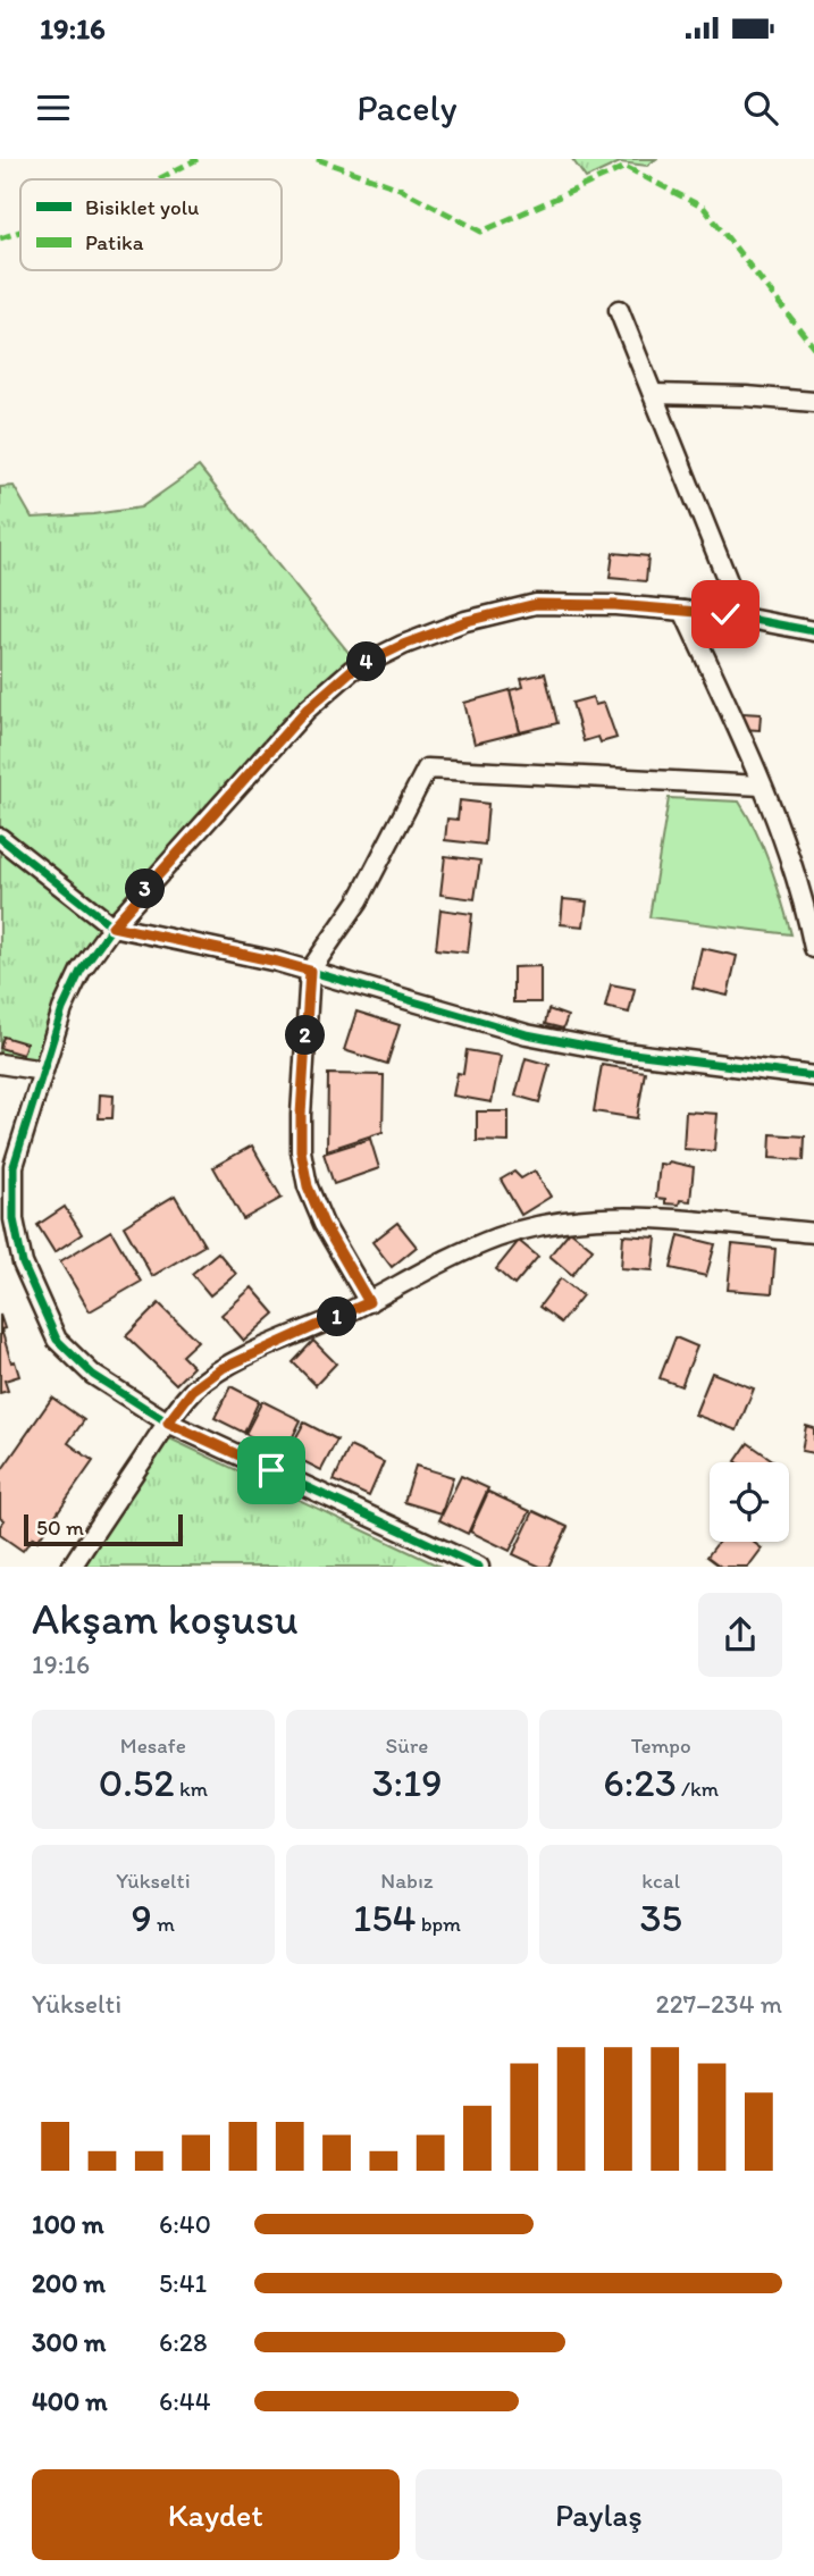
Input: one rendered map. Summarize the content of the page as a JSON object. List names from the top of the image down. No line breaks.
{"legend":["Bisiklet yolu","Patika"],"scale_bar":"50 m","page":{"status":"19:16","header":"Pacely","pins":["4","3","2","1"],"scale":"50 m","heading":["Akşam koşusu","19:16"],"stats":[["Mesafe","0.52 km"],["Süre","3:19"],["Tempo","6:23 /km"],["Yükselti","9 m"],["Nabız","154 bpm"],["kcal","35"]],"chart":["Yükselti","227–234 m"],"list":[{"name":"100 m","note":"6:40"},{"name":"200 m","note":"5:41"},{"name":"300 m","note":"6:28"},{"name":"400 m","note":"6:44"}],"buttons":["Kaydet","Paylaş"]}}
